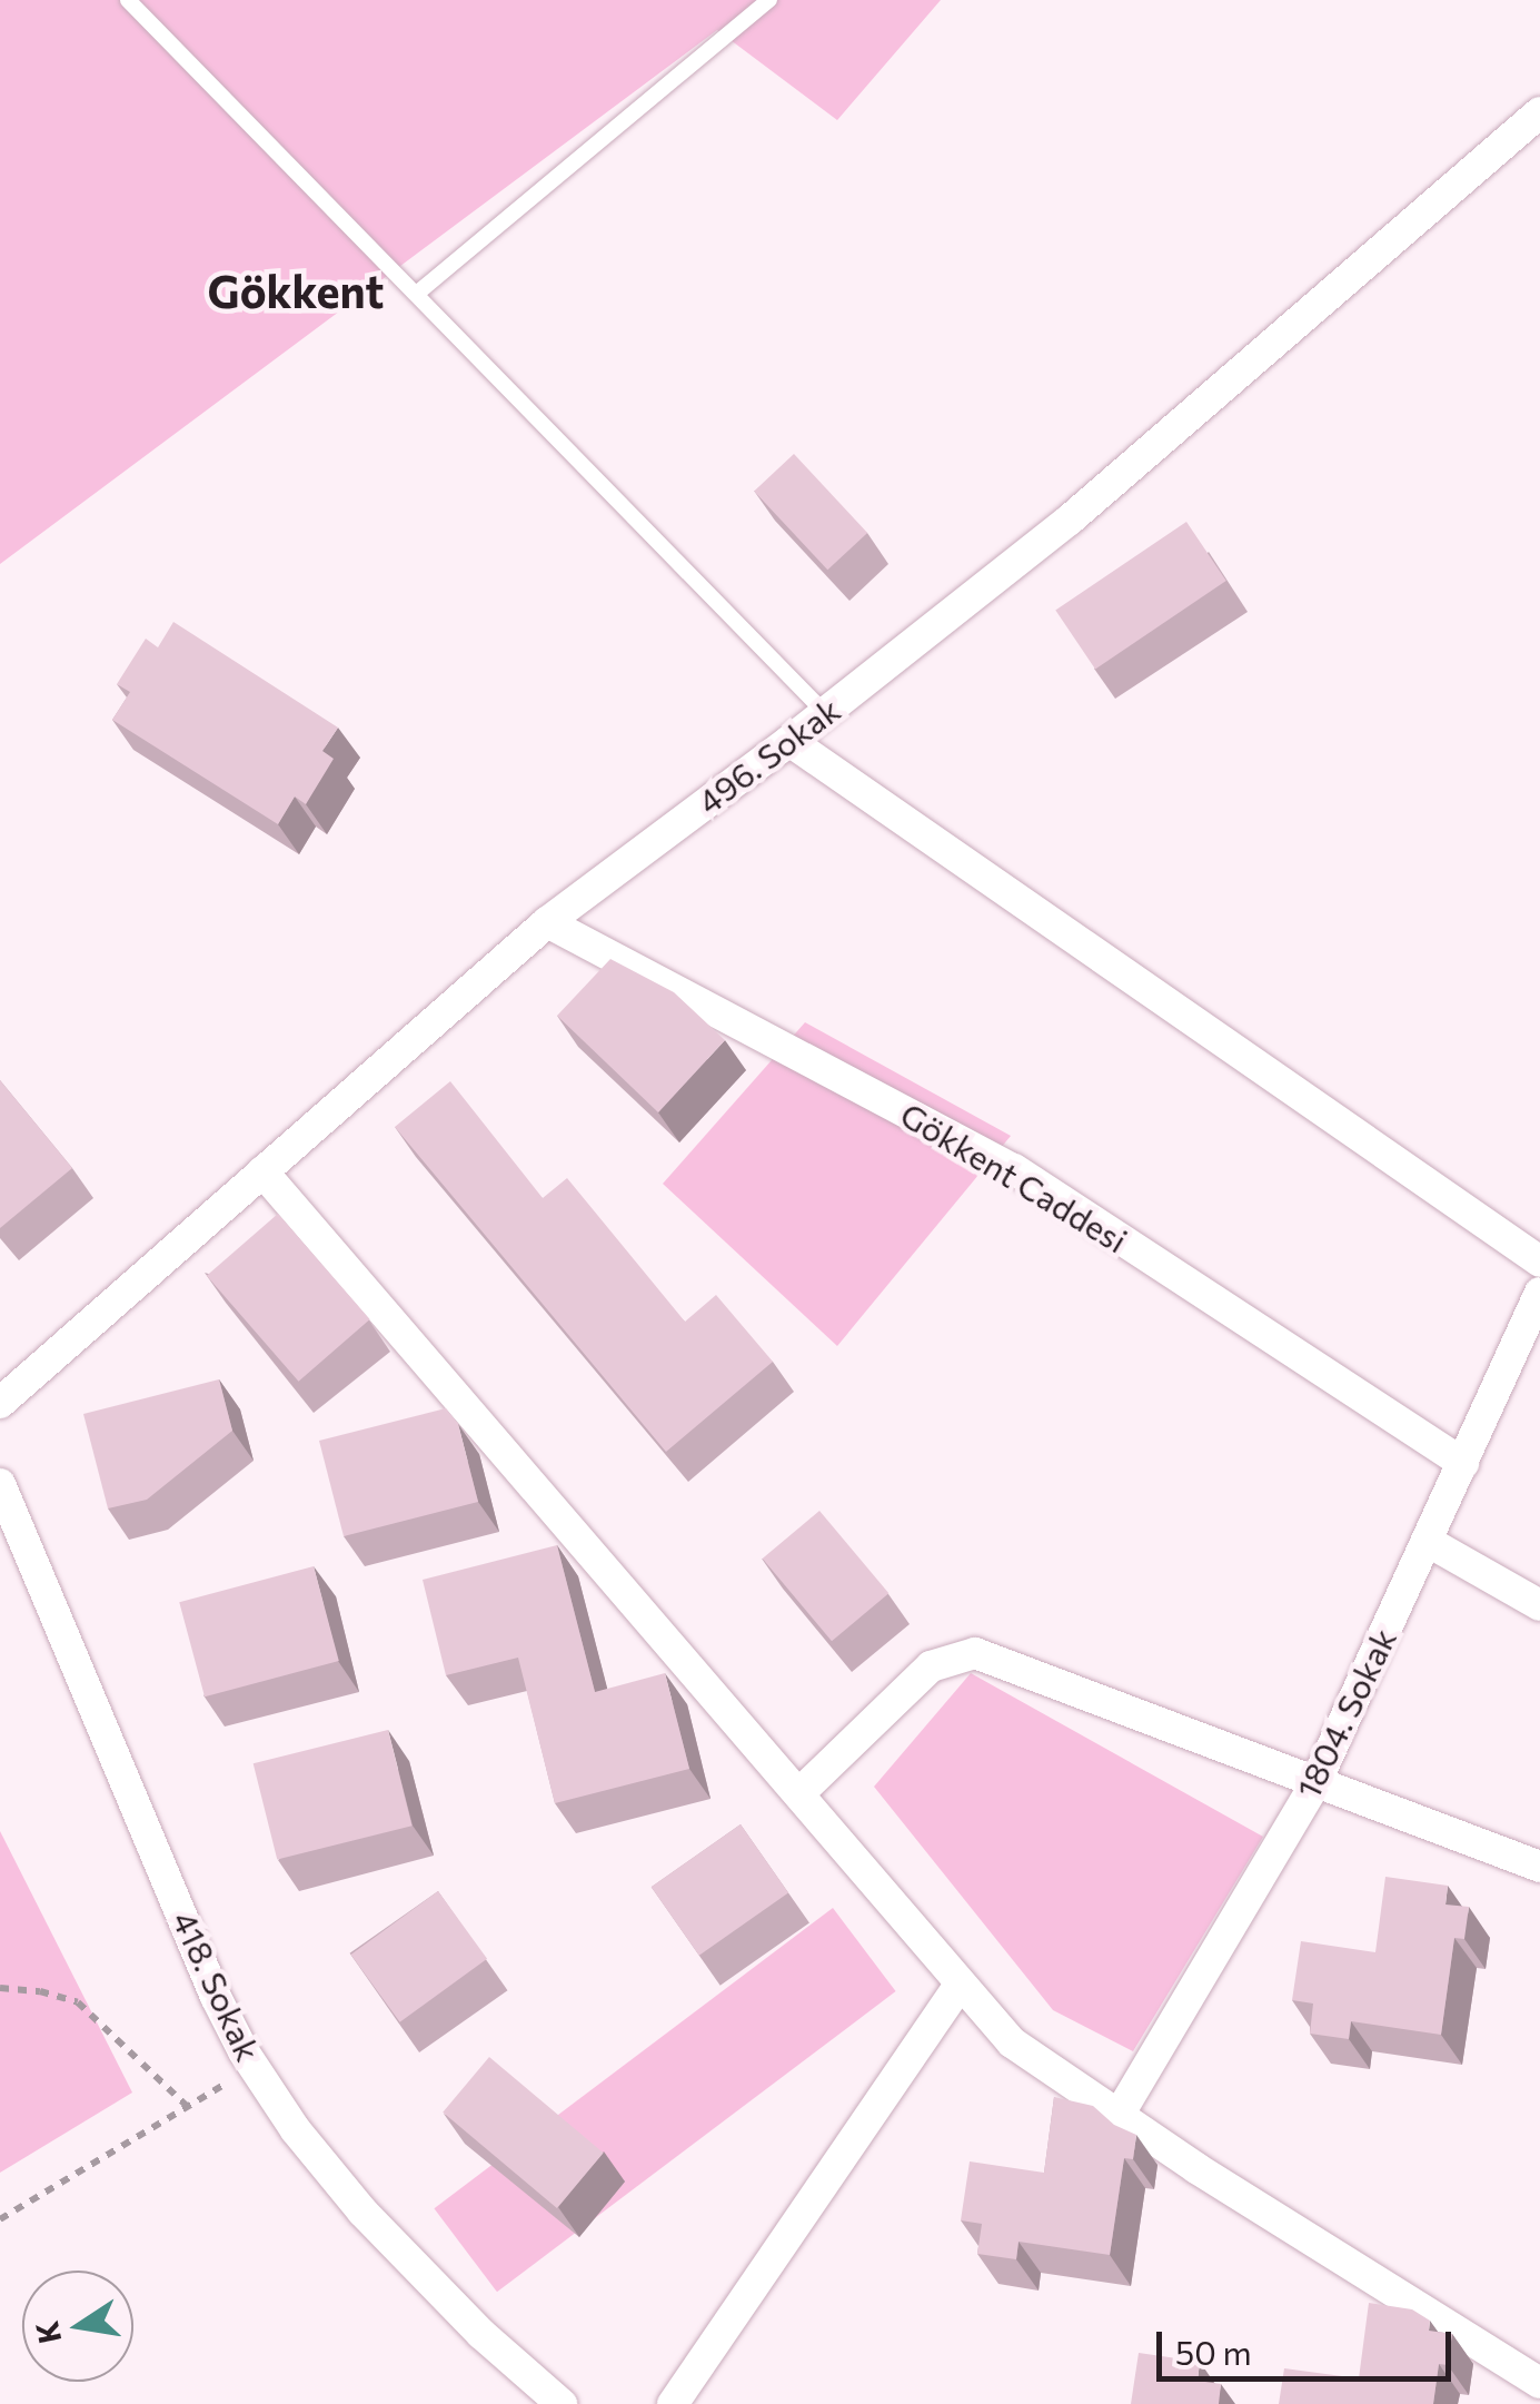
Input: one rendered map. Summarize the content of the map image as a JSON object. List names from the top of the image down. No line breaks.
{"streets":{"street":["496. Sokak","Gökkent Caddesi","1804. Sokak","418. Sokak"]},"crossings":[["496. Sokak","Gökkent Caddesi"],["Gökkent Caddesi","1804. Sokak"]],"districts":["Gökkent"],"scale_bar":"50 m","north":"left"}
